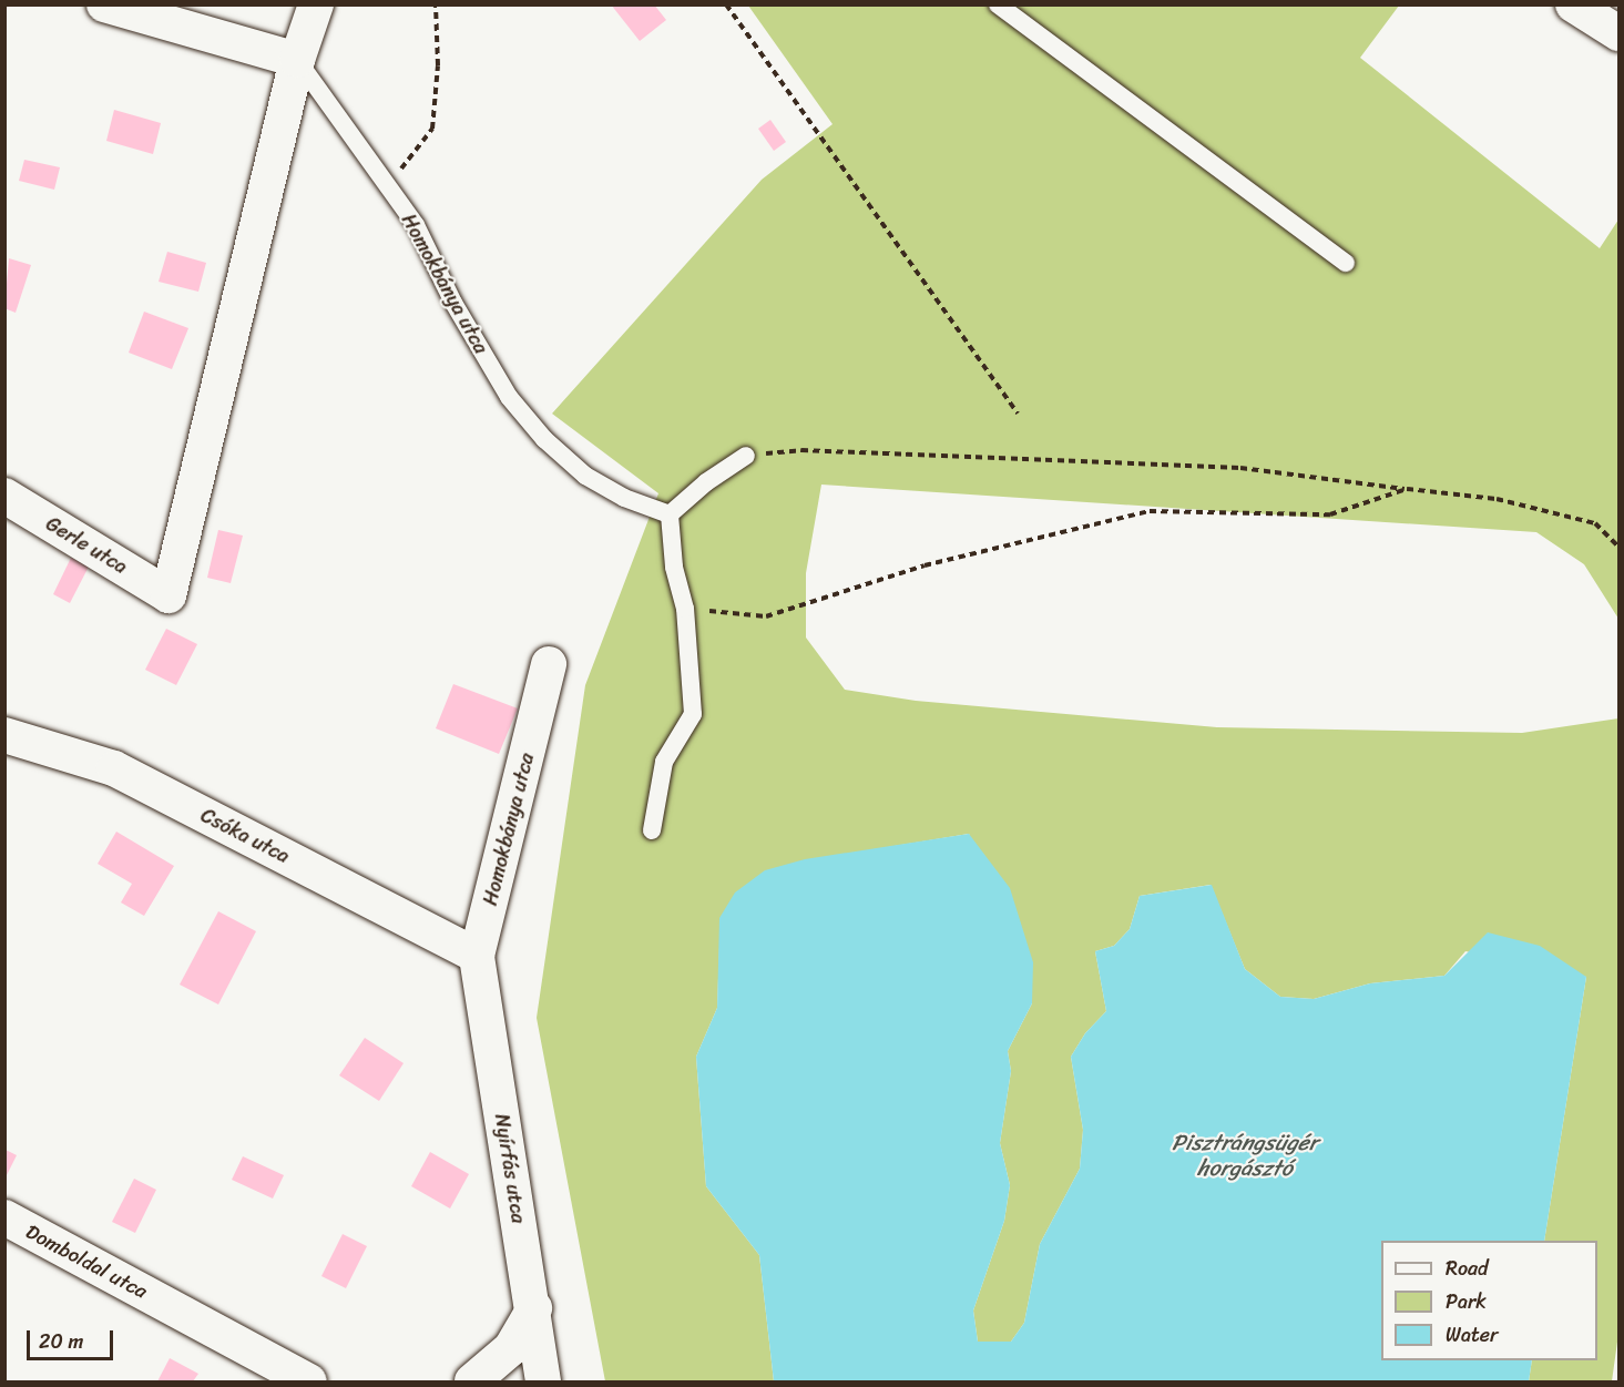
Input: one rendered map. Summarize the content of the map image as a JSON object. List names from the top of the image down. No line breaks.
{"streets":{"street":["Homokbánya utca","Gerle utca","Csóka utca","Nyírfás utca","Domboldal utca"]},"crossings":[["Homokbánya utca","Gerle utca"],["Homokbánya utca","Csóka utca"],["Homokbánya utca","Nyírfás utca"],["Csóka utca","Nyírfás utca"]],"water":["Pisztrángsügér horgásztó"],"legend":["Road","Park","Water"],"scale_bar":"20 m"}
